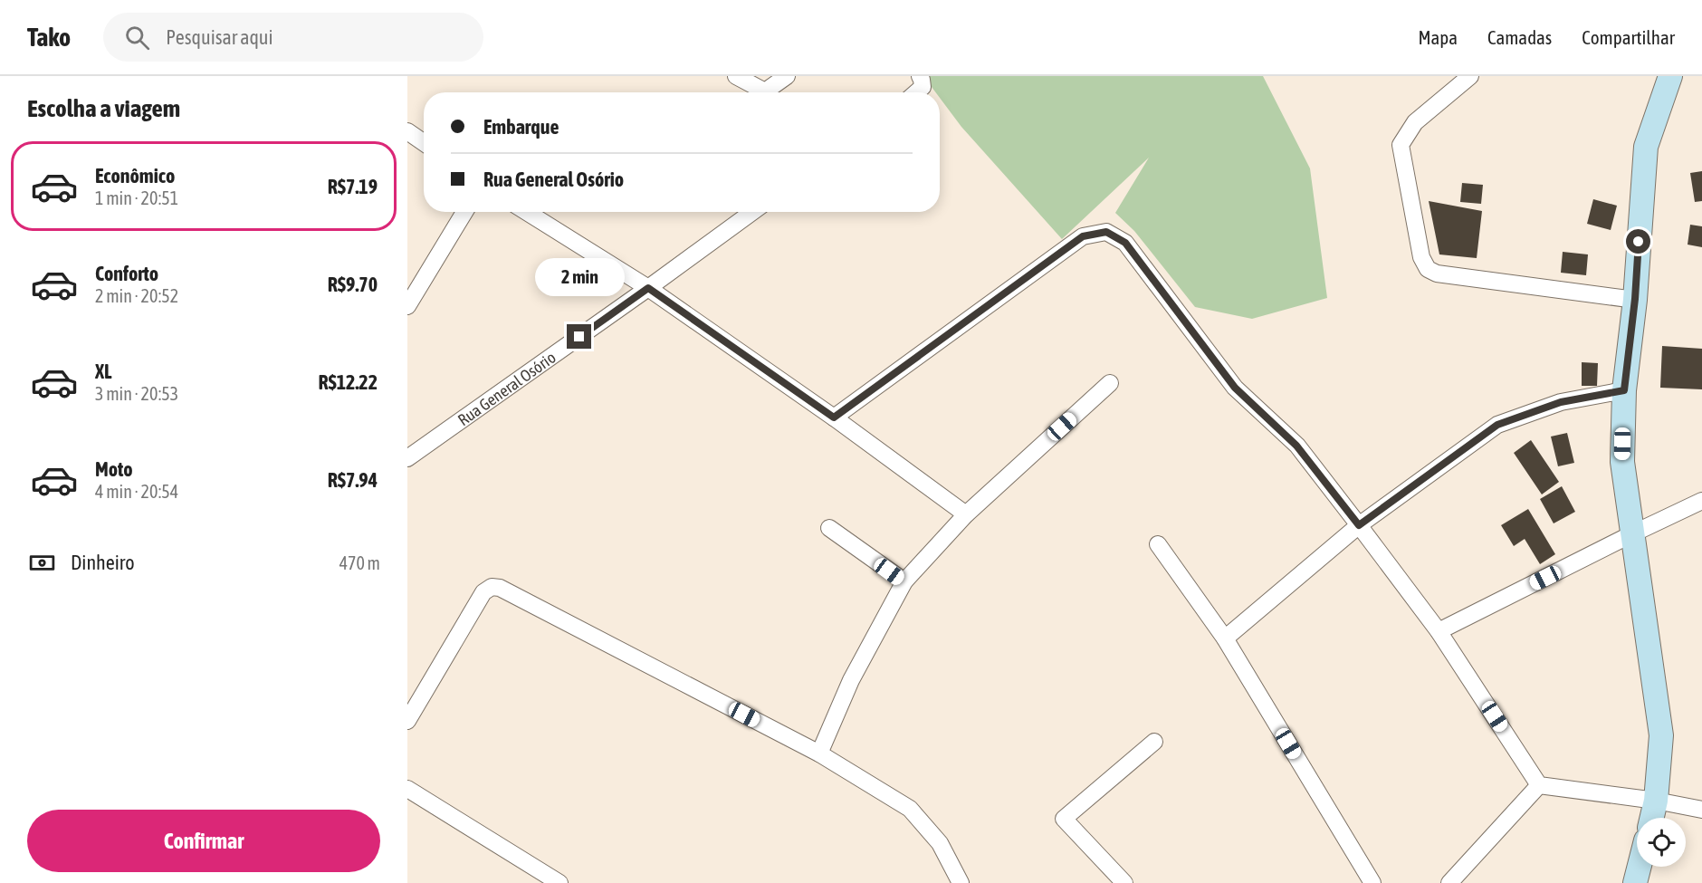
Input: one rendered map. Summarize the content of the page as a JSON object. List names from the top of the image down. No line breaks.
{"streets":{"street":["Rua General Osório"]},"page":{"header":"Tako","search":"Pesquisar aqui","nav":["Mapa","Camadas","Compartilhar"],"heading":"Escolha a viagem","banner":["Embarque","Rua General Osório"],"list":[{"name":"Econômico","note":"1 min · 20:51","value":"R$7.19"},{"name":"Conforto","note":"2 min · 20:52","value":"R$9.70"},{"name":"XL","note":"3 min · 20:53","value":"R$12.22"},{"name":"Moto","note":"4 min · 20:54","value":"R$7.94"}],"bubble":"2 min","pay":["Dinheiro","470 m"],"buttons":"Confirmar"}}
